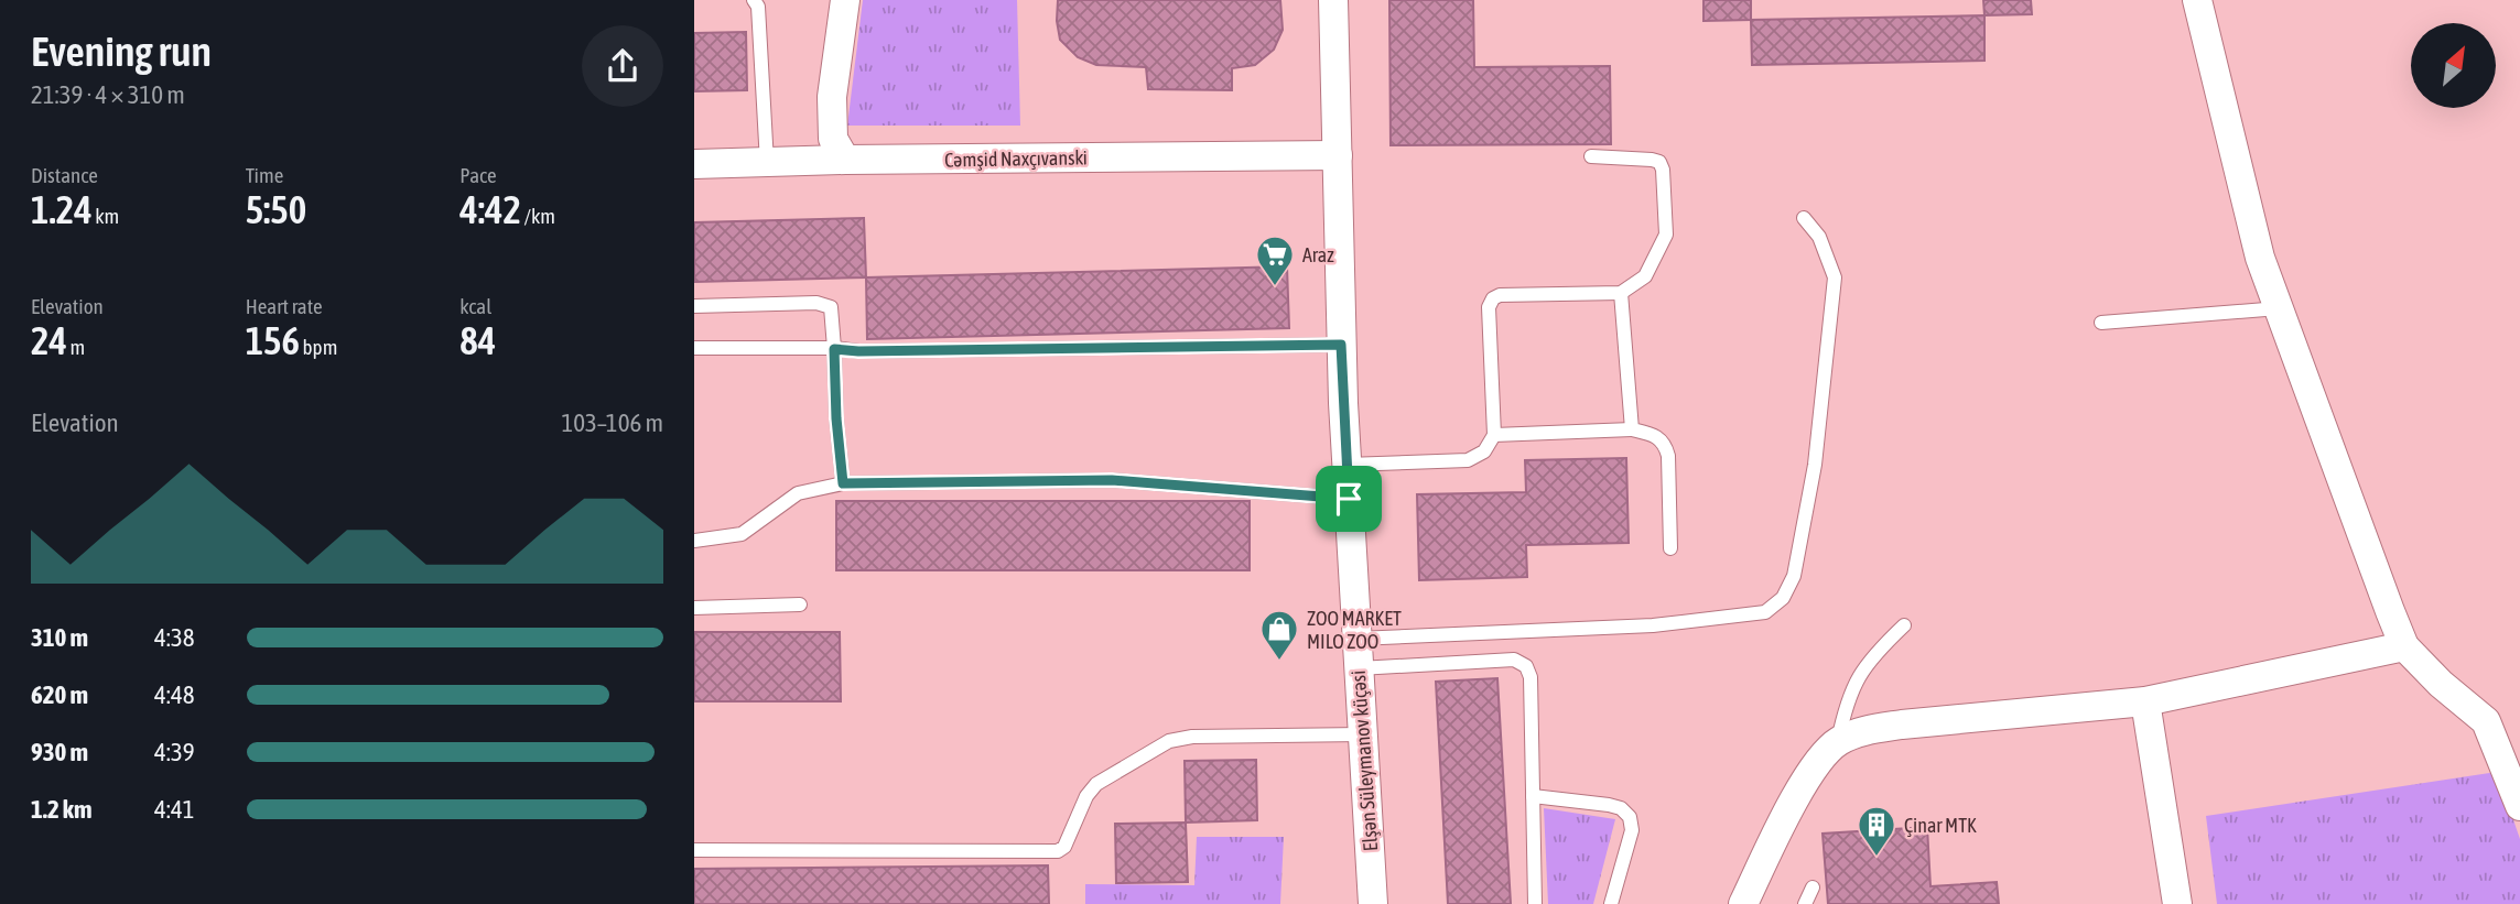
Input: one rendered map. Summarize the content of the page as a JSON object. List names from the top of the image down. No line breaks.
{"streets":{"street":["Cəmşid Naxçıvanski","Elşən Süleymanov küçəsi"]},"crossings":[["Cəmşid Naxçıvanski","Elşən Süleymanov küçəsi"]],"places":{"supermarket":["Araz"],"shop":["ZOO MARKET MILO ZOO"],"building":["Çinar MTK"]},"north":"top right","page":{"heading":["Evening run","21:39 · 4 × 310 m"],"stats":[["Distance","1.24 km"],["Time","5:50"],["Pace","4:42 /km"],["Elevation","24 m"],["Heart rate","156 bpm"],["kcal","84"]],"chart":["Elevation","103–106 m"],"list":[{"name":"310 m","note":"4:38"},{"name":"620 m","note":"4:48"},{"name":"930 m","note":"4:39"},{"name":"1.2 km","note":"4:41"}]}}
